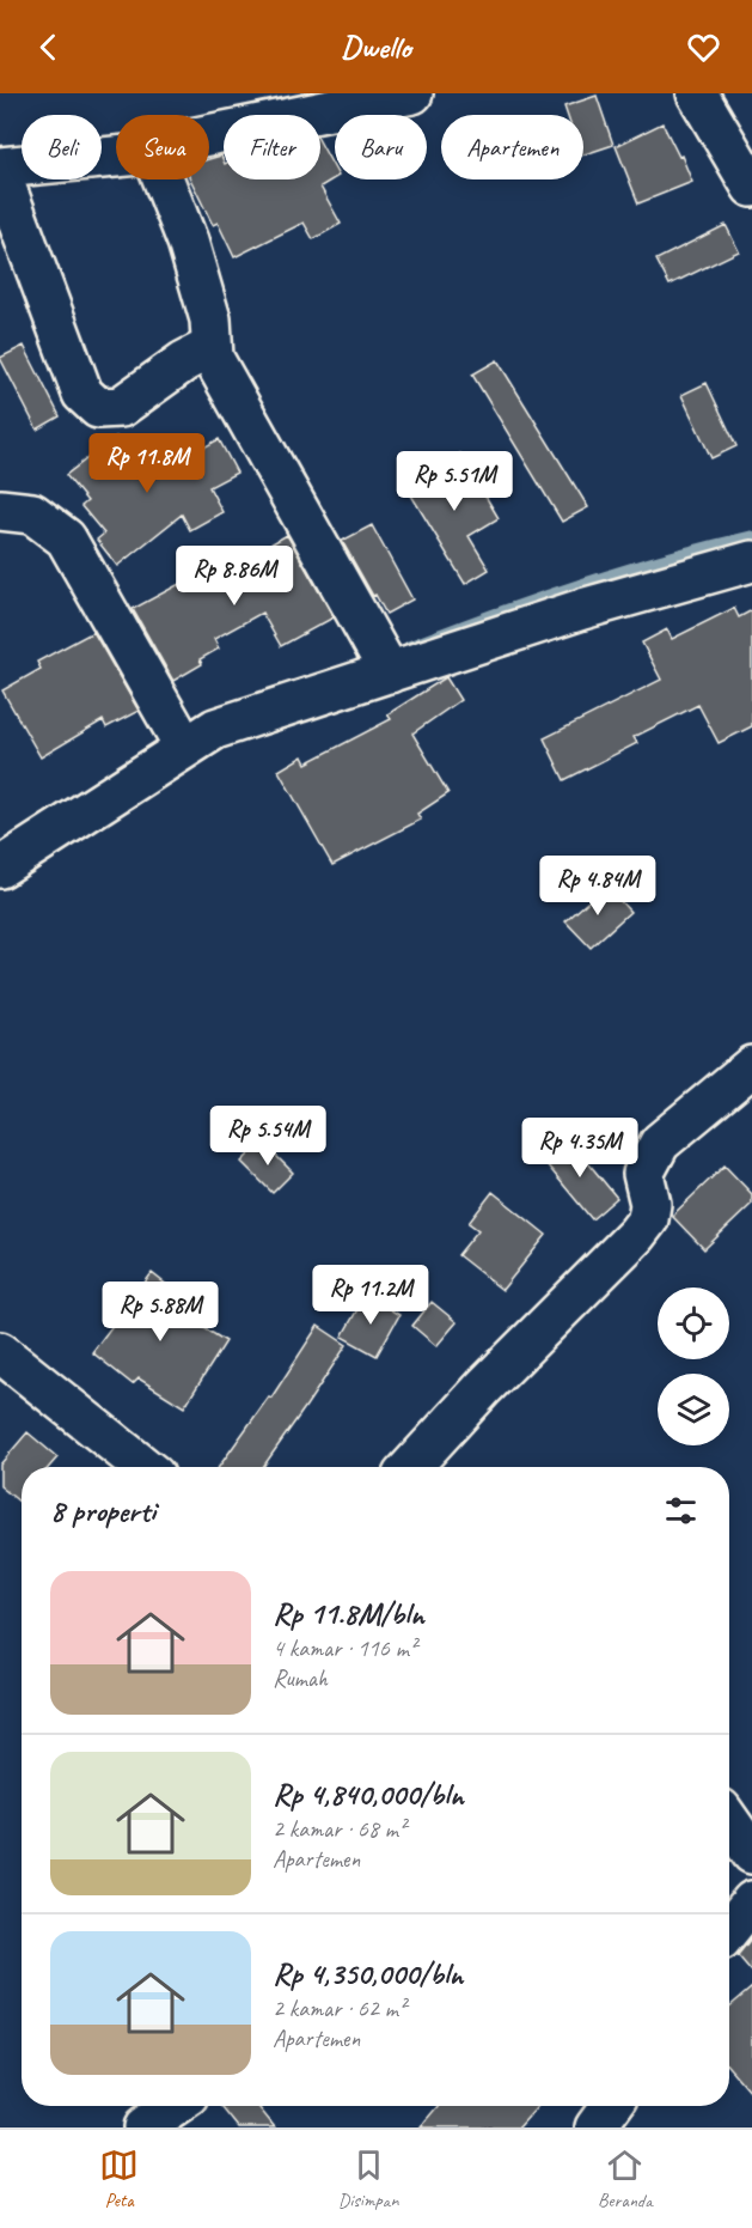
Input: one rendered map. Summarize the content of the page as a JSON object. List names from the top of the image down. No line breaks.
{"page":{"header":"Dwello","chip":["Beli","Sewa","Filter","Baru","Apartemen"],"price":["Rp 11.8M","Rp 5.51M","Rp 8.86M","Rp 4.84M","Rp 5.54M","Rp 4.35M","Rp 11.2M","Rp 5.88M"],"heading":"8 properti","list":[{"name":"Rp 11.8M/bln","note":"4 kamar · 116 m² · Rumah"},{"name":"Rp 4,840,000/bln","note":"2 kamar · 68 m² · Apartemen"},{"name":"Rp 4,350,000/bln","note":"2 kamar · 62 m² · Apartemen"}],"tabs":["Peta","Disimpan","Beranda"]}}
